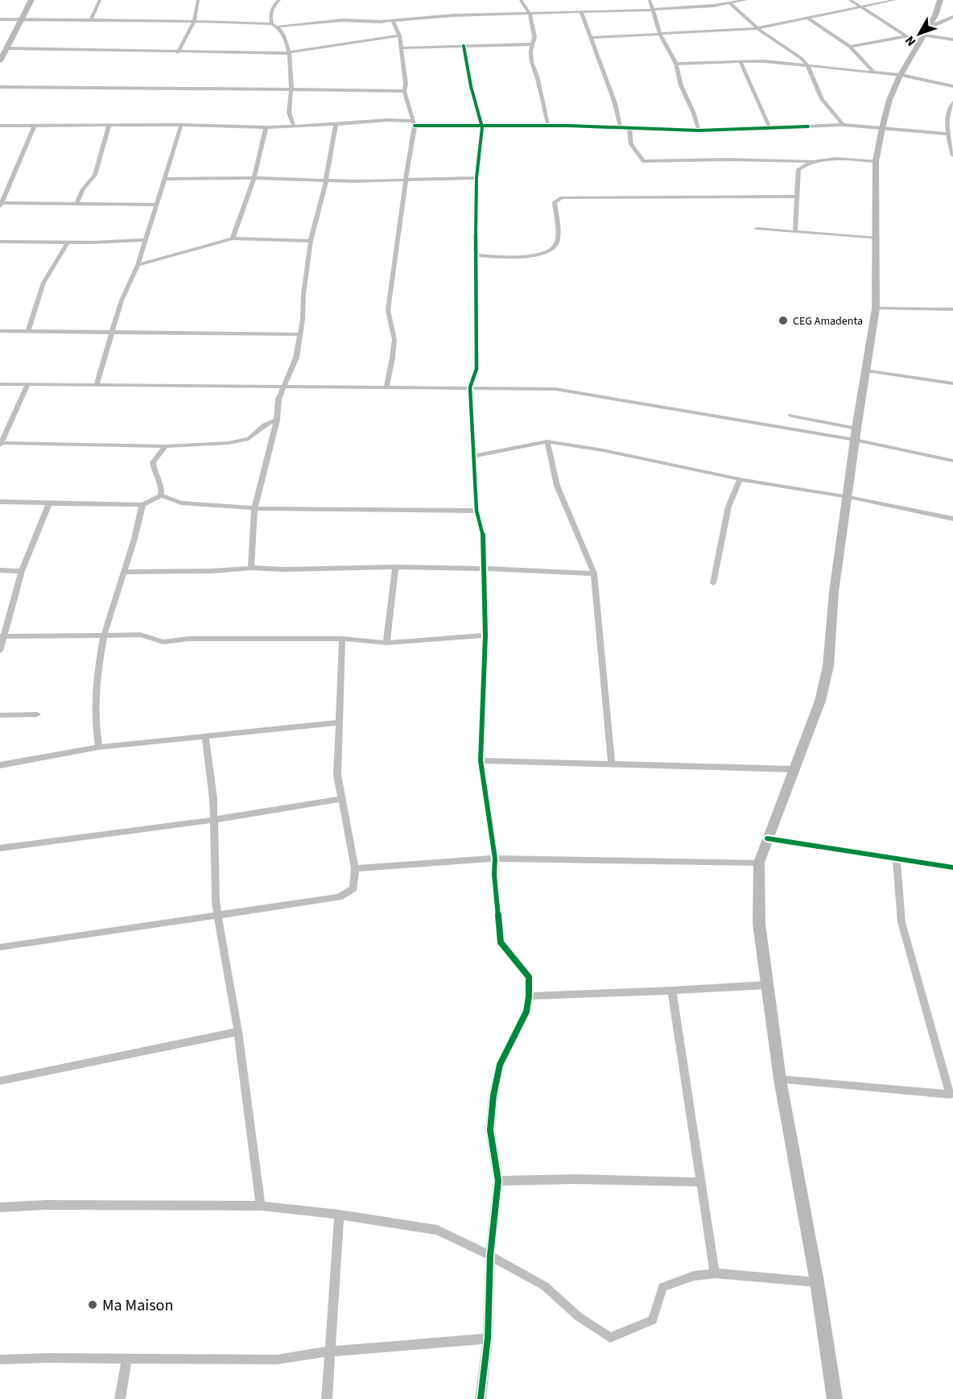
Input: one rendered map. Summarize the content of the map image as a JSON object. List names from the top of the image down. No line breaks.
{"places":["CEG Amadenta","Ma Maison"],"north":"bottom left"}
